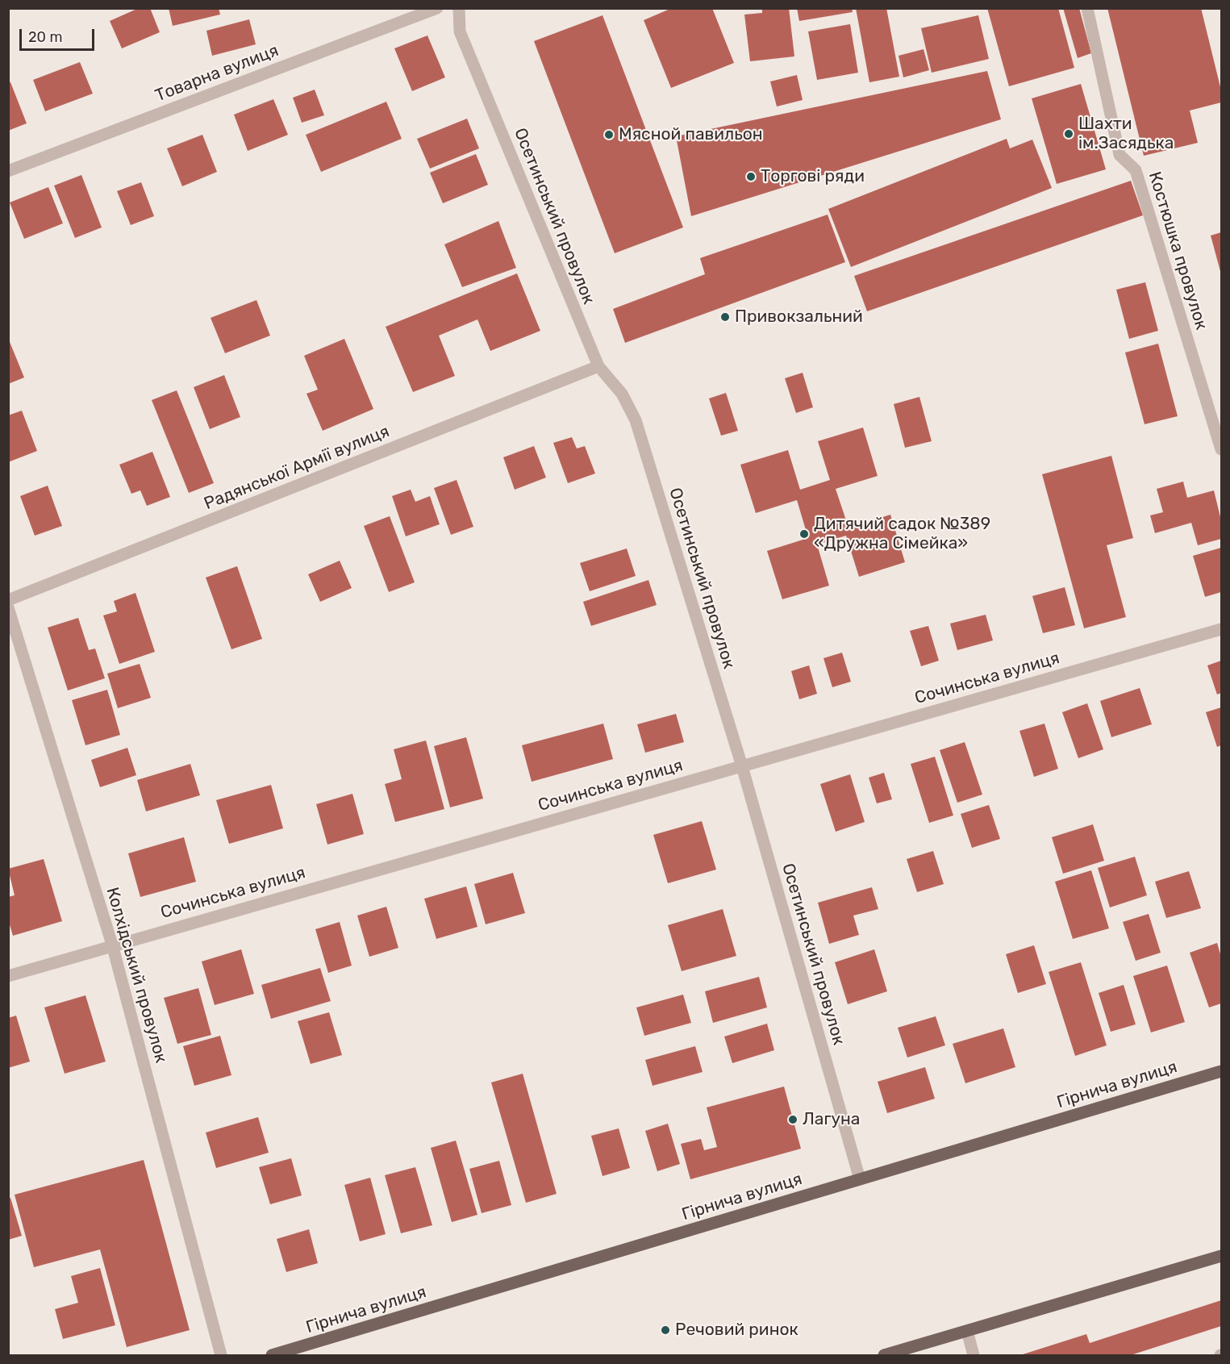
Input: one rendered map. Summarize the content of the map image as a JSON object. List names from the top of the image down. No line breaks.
{"streets":{"main road":["Гірнича вулиця"],"street":["Товарна вулиця","Осетинський провулок","Костюшка провулок","Радянської Армії вулиця","Сочинська вулиця","Колхідський провулок"]},"crossings":[["Осетинський провулок","Радянської Армії вулиця"],["Осетинський провулок","Сочинська вулиця"],["Осетинський провулок","Гірнича вулиця"],["Сочинська вулиця","Колхідський провулок"]],"places":["Шахти ім.Засядька","Мясной павильон","Торгові ряди","Привокзальний","Дитячий садок №389 «Дружна Сімейка»","Лагуна","Речовий ринок"],"scale_bar":"20 m"}
